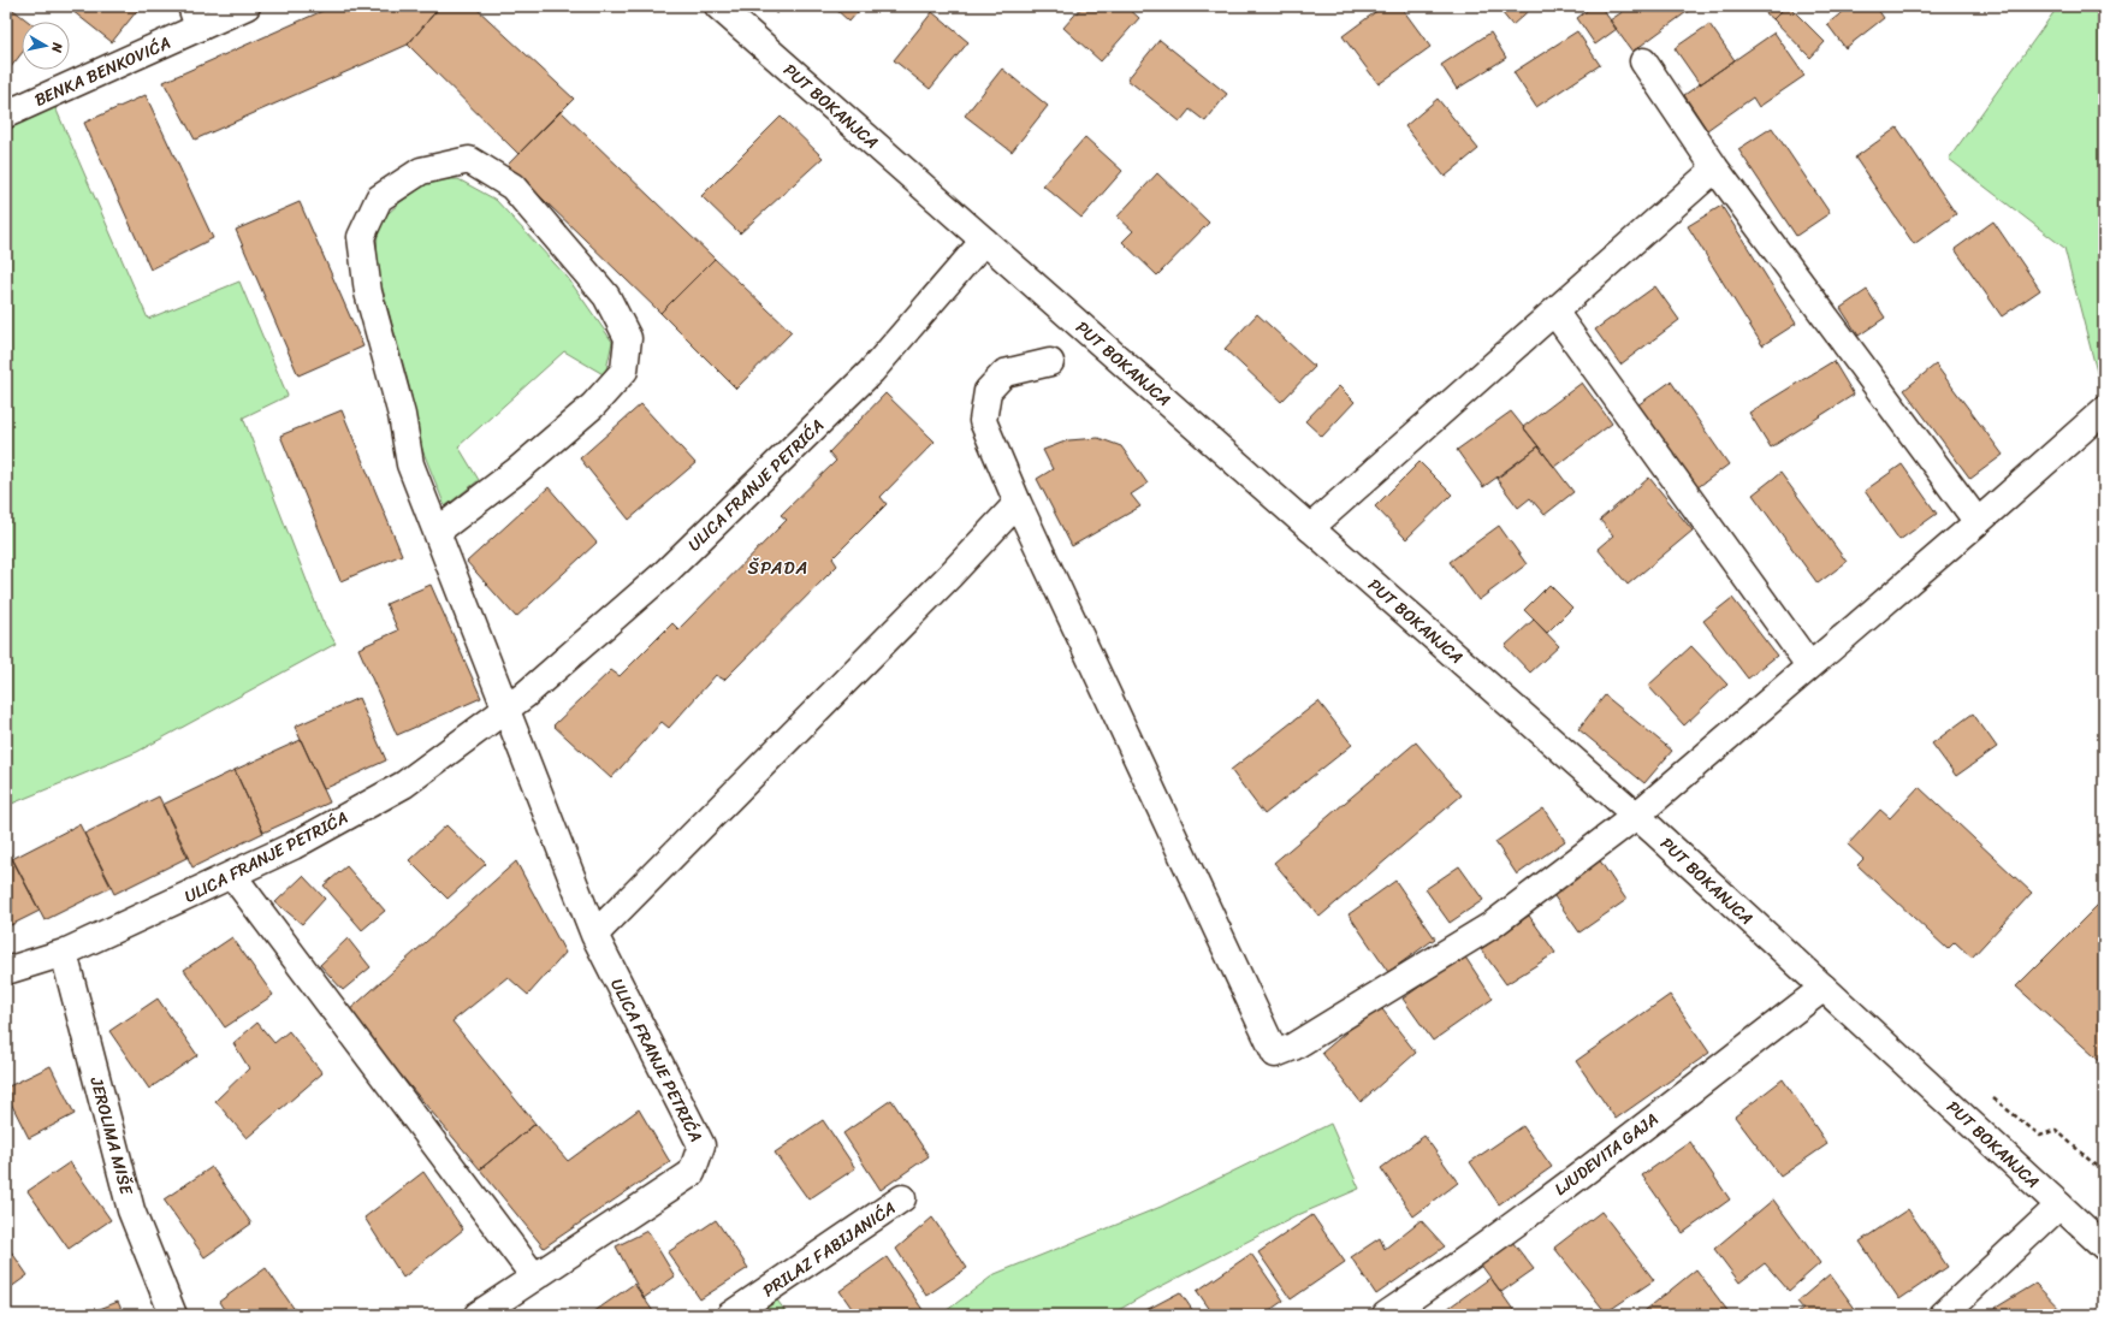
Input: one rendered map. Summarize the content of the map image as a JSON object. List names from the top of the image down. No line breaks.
{"streets":{"street":["BENKA BENKOVIĆA","PUT BOKANJCA","ULICA FRANJE PETRIĆA","JEROLIMA MIŠE","LJUDEVITA GAJA","PRILAZ FABIJANIĆA"]},"crossings":[["PUT BOKANJCA","ULICA FRANJE PETRIĆA"],["PUT BOKANJCA","LJUDEVITA GAJA"],["ULICA FRANJE PETRIĆA","JEROLIMA MIŠE"]],"districts":["ŠPADA"],"north":"right"}
